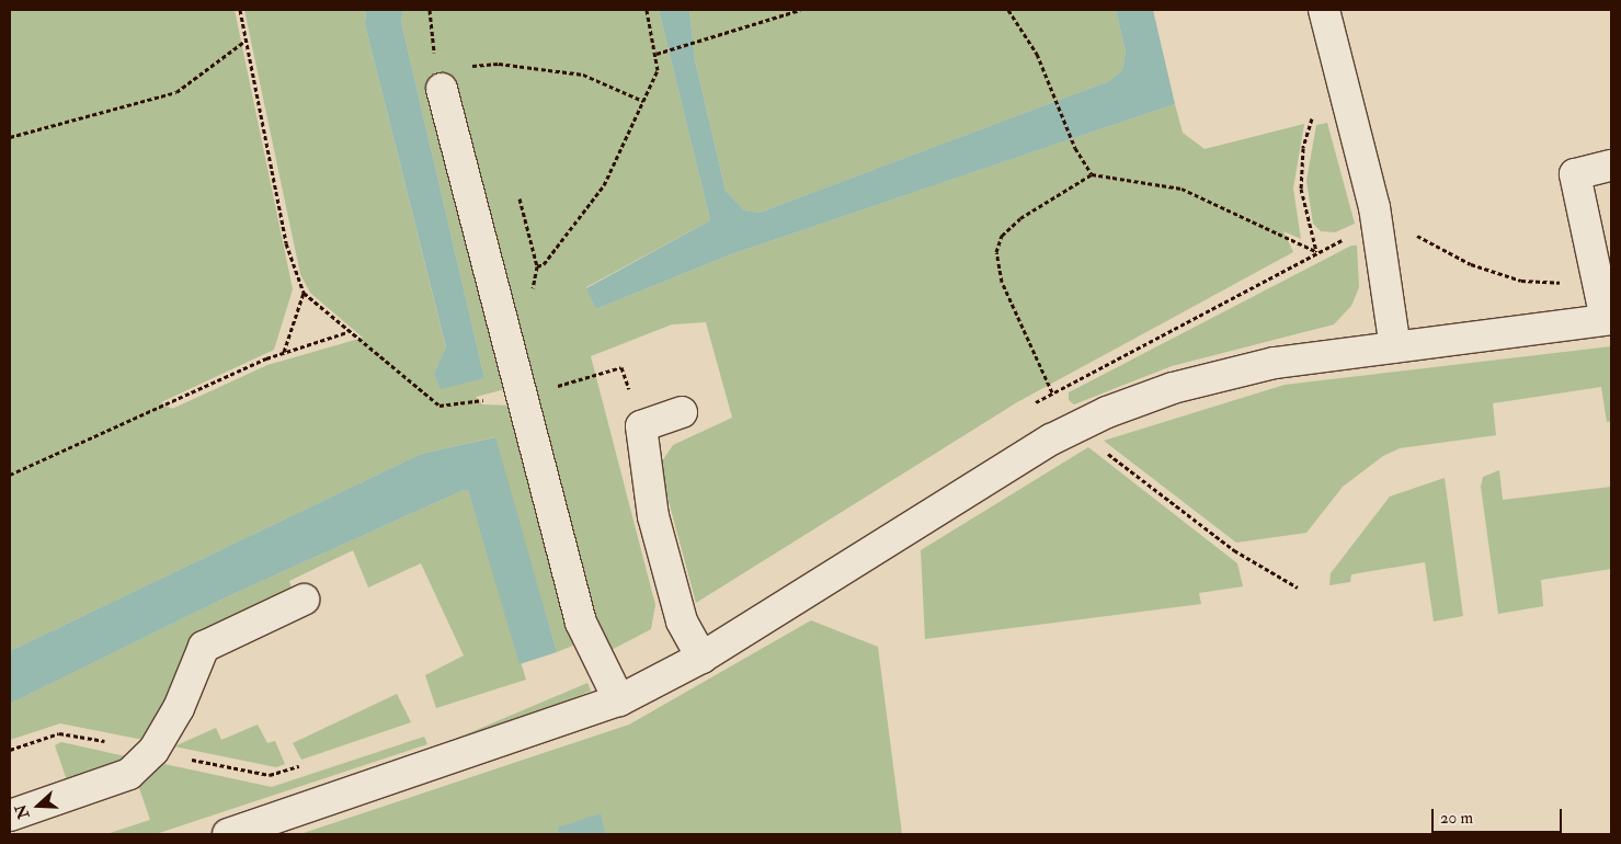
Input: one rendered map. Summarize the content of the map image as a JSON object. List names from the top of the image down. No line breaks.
{"scale_bar":"20 m","north":"left"}
